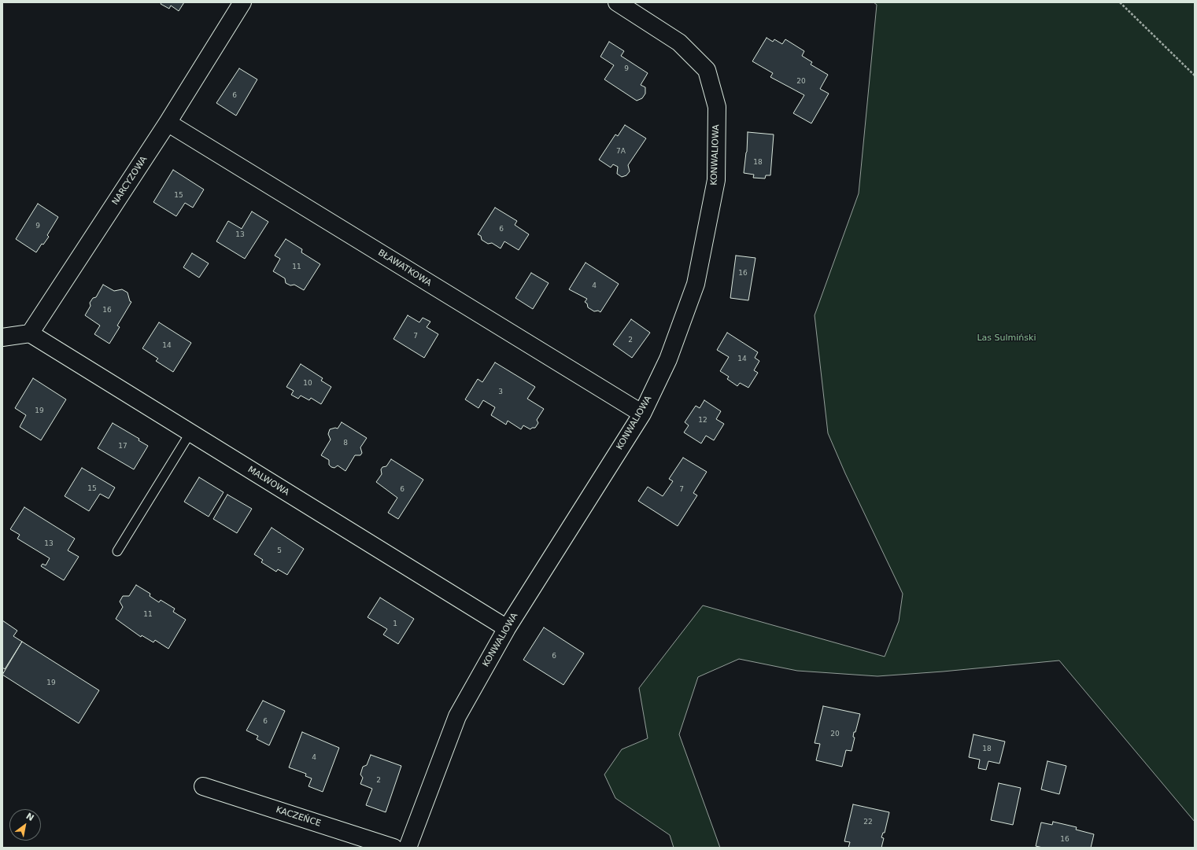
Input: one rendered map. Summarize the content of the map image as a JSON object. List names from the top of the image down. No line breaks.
{"streets":{"street":["KONWALIOWA","NARCYZOWA","BŁAWATKOWA","MALWOWA","KACZEŃCE"]},"crossings":[["KONWALIOWA","BŁAWATKOWA"],["KONWALIOWA","MALWOWA"],["NARCYZOWA","BŁAWATKOWA"],["NARCYZOWA","MALWOWA"]],"parks":["Las Sulmiński"],"house_numbers":["9","20","6","7A","18","15","9","6","13","11","16","4","16","7","2","14","14","10","3","19","12","8","17","15","6","7","13","5","11","1","6","19","6","20","18","4","2","22","16"],"north":"top right"}
